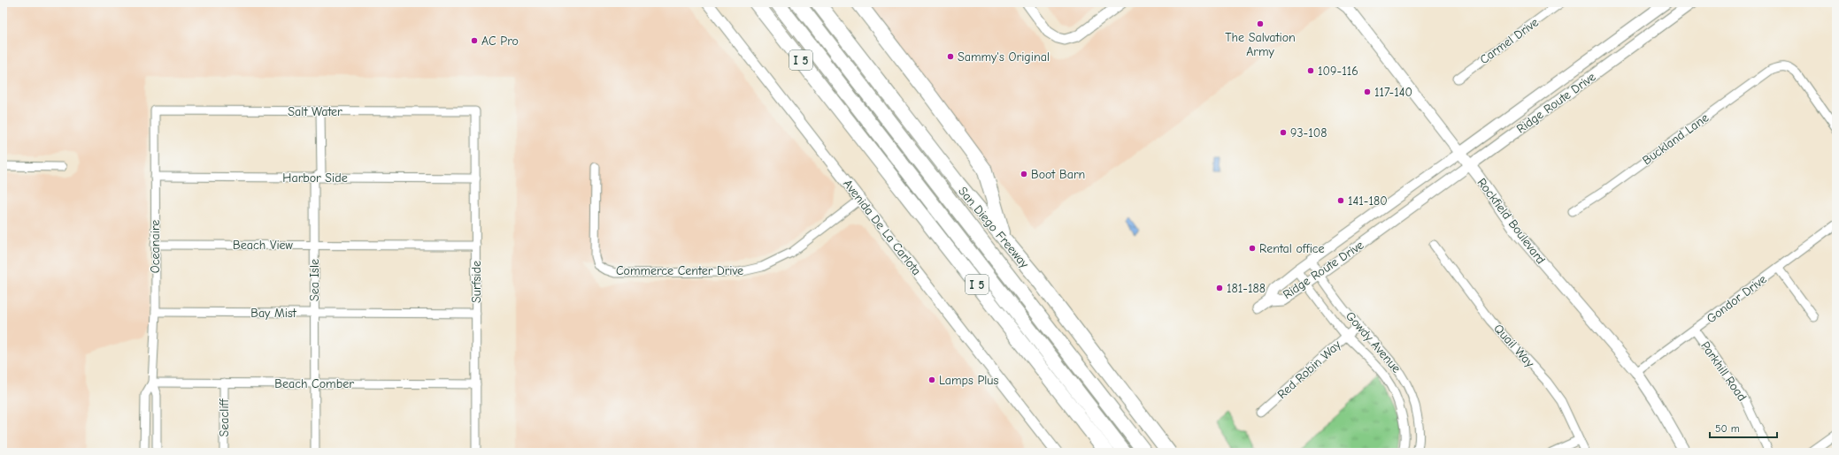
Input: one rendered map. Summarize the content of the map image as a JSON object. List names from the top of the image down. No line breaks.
{"streets":{"highway":["I 5","San Diego Freeway"],"main road":["Ridge Route Drive","Rockfield Boulevard","Avenida De La Carlota"],"street":["Carmel Drive","Salt Water","Buckland Lane","Harbor Side","Beach View","Oceanaire","Commerce Center Drive","Sea Isle","Surfside","Gondor Drive","Bay Mist","Gowdy Avenue","Quail Way","Red Robin Way","Parkhill Road","Beach Comber","Seacliff"]},"crossings":[["Ridge Route Drive","Rockfield Boulevard"],["Ridge Route Drive","Gowdy Avenue"],["Salt Water","Oceanaire"],["Salt Water","Sea Isle"],["Salt Water","Surfside"],["Harbor Side","Oceanaire"],["Harbor Side","Sea Isle"],["Harbor Side","Surfside"],["Rockfield Boulevard","Gondor Drive"],["Avenida De La Carlota","Commerce Center Drive"],["Beach View","Oceanaire"],["Beach View","Sea Isle"],["Beach View","Surfside"],["Oceanaire","Bay Mist"],["Oceanaire","Beach Comber"],["Sea Isle","Bay Mist"],["Sea Isle","Beach Comber"],["Surfside","Bay Mist"],["Surfside","Beach Comber"],["Gondor Drive","Parkhill Road"],["Gowdy Avenue","Red Robin Way"],["Beach Comber","Seacliff"]],"places":["The Salvation Army","AC Pro","Sammy's Original","109-116","117-140","93-108","Boot Barn","141-180","Rental office","181-188","Lamps Plus"],"scale_bar":"50 m"}
